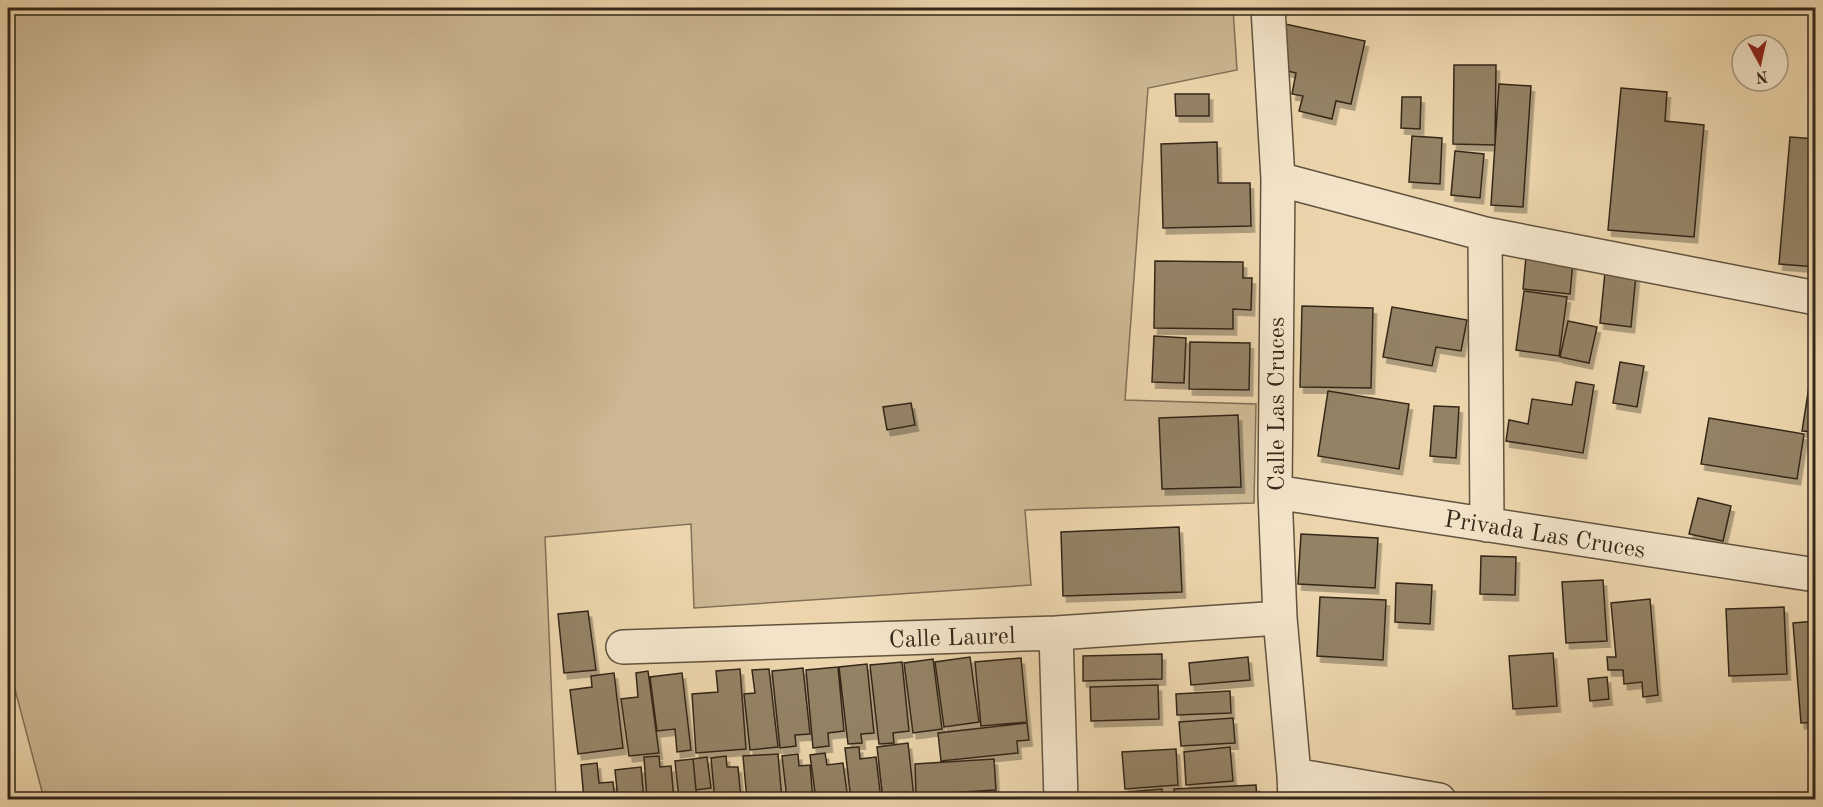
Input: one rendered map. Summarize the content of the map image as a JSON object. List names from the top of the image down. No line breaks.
{"streets":{"street":["Calle Las Cruces","Privada Las Cruces","Calle Laurel"]},"crossings":[["Calle Las Cruces","Privada Las Cruces"],["Calle Las Cruces","Calle Laurel"]],"north":"bottom"}
